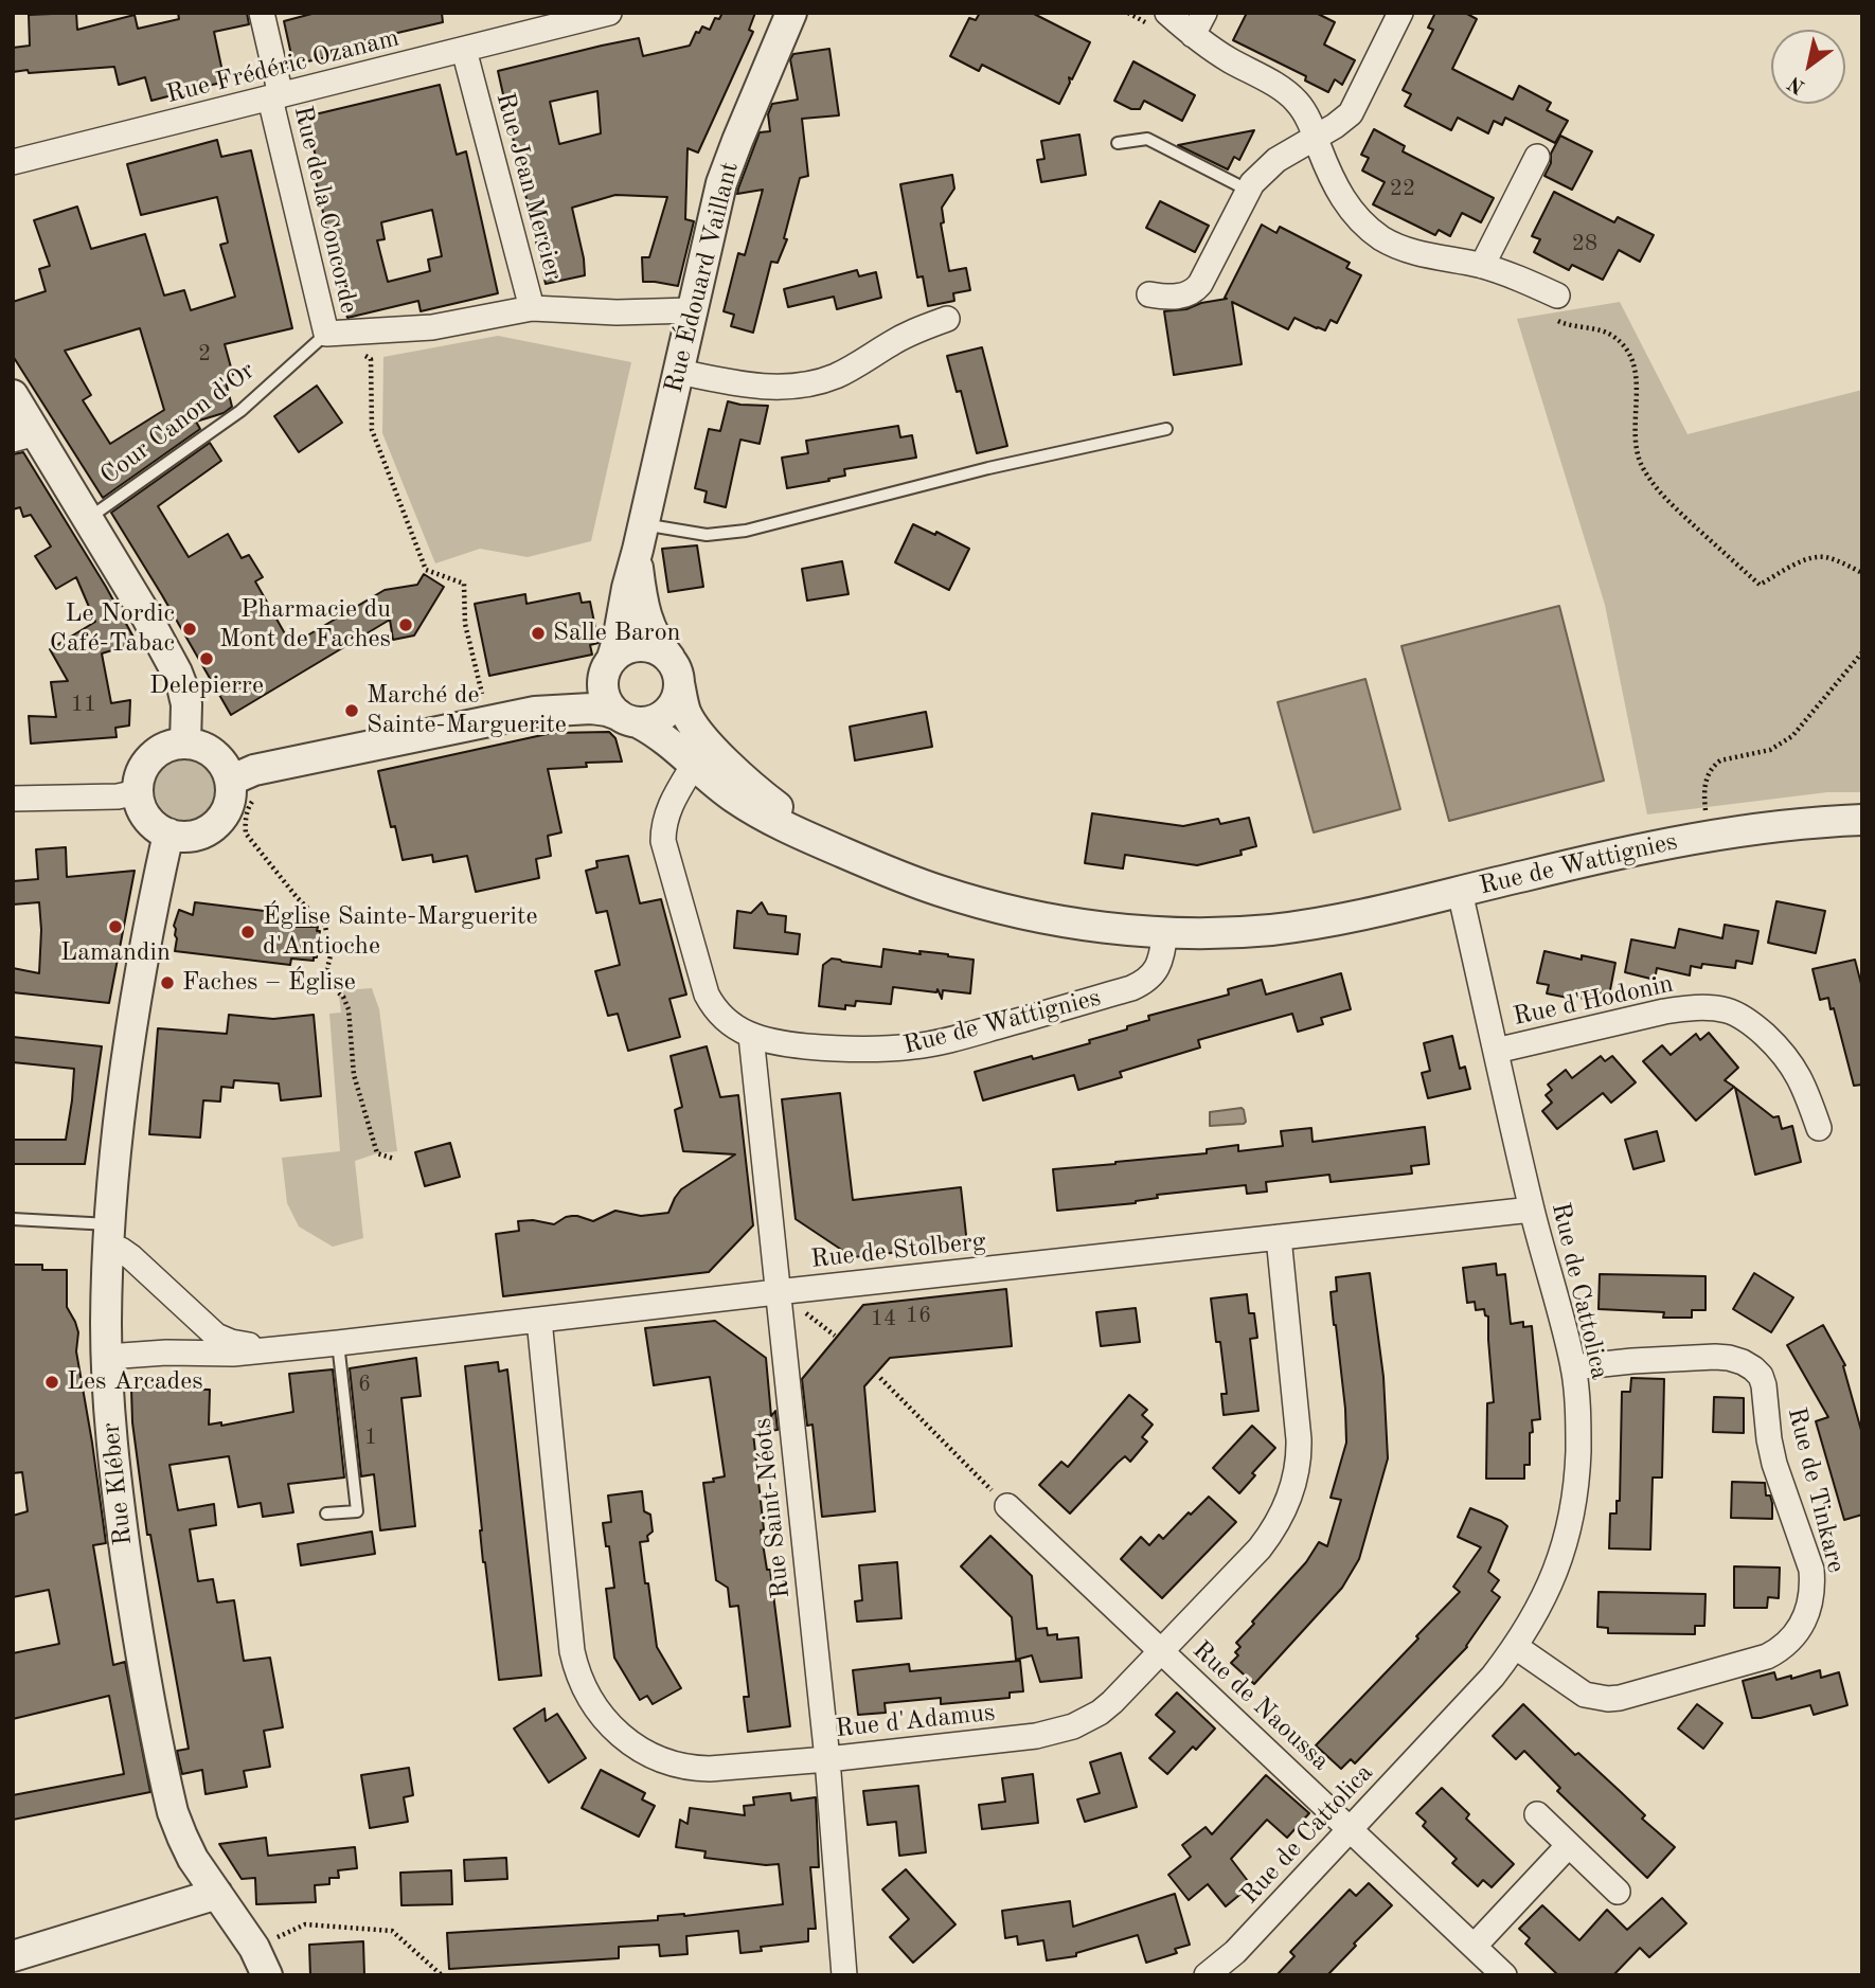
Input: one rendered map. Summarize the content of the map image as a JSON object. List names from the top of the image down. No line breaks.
{"streets":{"street":["Rue Frédéric Ozanam","Rue Jean Mercier","Rue de la Concorde","Rue Édouard Vaillant","Rue de Wattignies","Rue d'Hodonin","Rue de Stolberg","Rue de Cattolica","Rue Kléber","Rue de Tinkare","Rue Saint-Néots","Rue de Naoussa","Rue d'Adamus"],"lane":["Cour Canon d'Or"]},"crossings":[["Rue Frédéric Ozanam","Rue Jean Mercier"],["Rue Frédéric Ozanam","Rue de la Concorde"],["Rue Jean Mercier","Rue de la Concorde"],["Rue Jean Mercier","Cour Canon d'Or"],["Rue de la Concorde","Cour Canon d'Or"],["Rue Édouard Vaillant","Rue de Wattignies"],["Rue de Wattignies","Rue de Cattolica"],["Rue de Wattignies","Rue Saint-Néots"],["Rue d'Hodonin","Rue de Cattolica"],["Rue de Stolberg","Rue de Cattolica"],["Rue de Stolberg","Rue Kléber"],["Rue de Stolberg","Rue Saint-Néots"],["Rue de Stolberg","Rue d'Adamus"],["Rue de Cattolica","Rue de Tinkare"],["Rue de Cattolica","Rue de Naoussa"],["Rue Saint-Néots","Rue d'Adamus"],["Rue de Naoussa","Rue d'Adamus"]],"places":["Pharmacie du Mont de Faches","Le Nordic Café-Tabac","Salle Baron","Delepierre","Marché de Sainte-Marguerite","Lamandin","Église Sainte-Marguerite d'Antioche","Faches – Église","Les Arcades"],"house_numbers":["22","28","2","11","16","14","6","1"],"north":"bottom left"}
